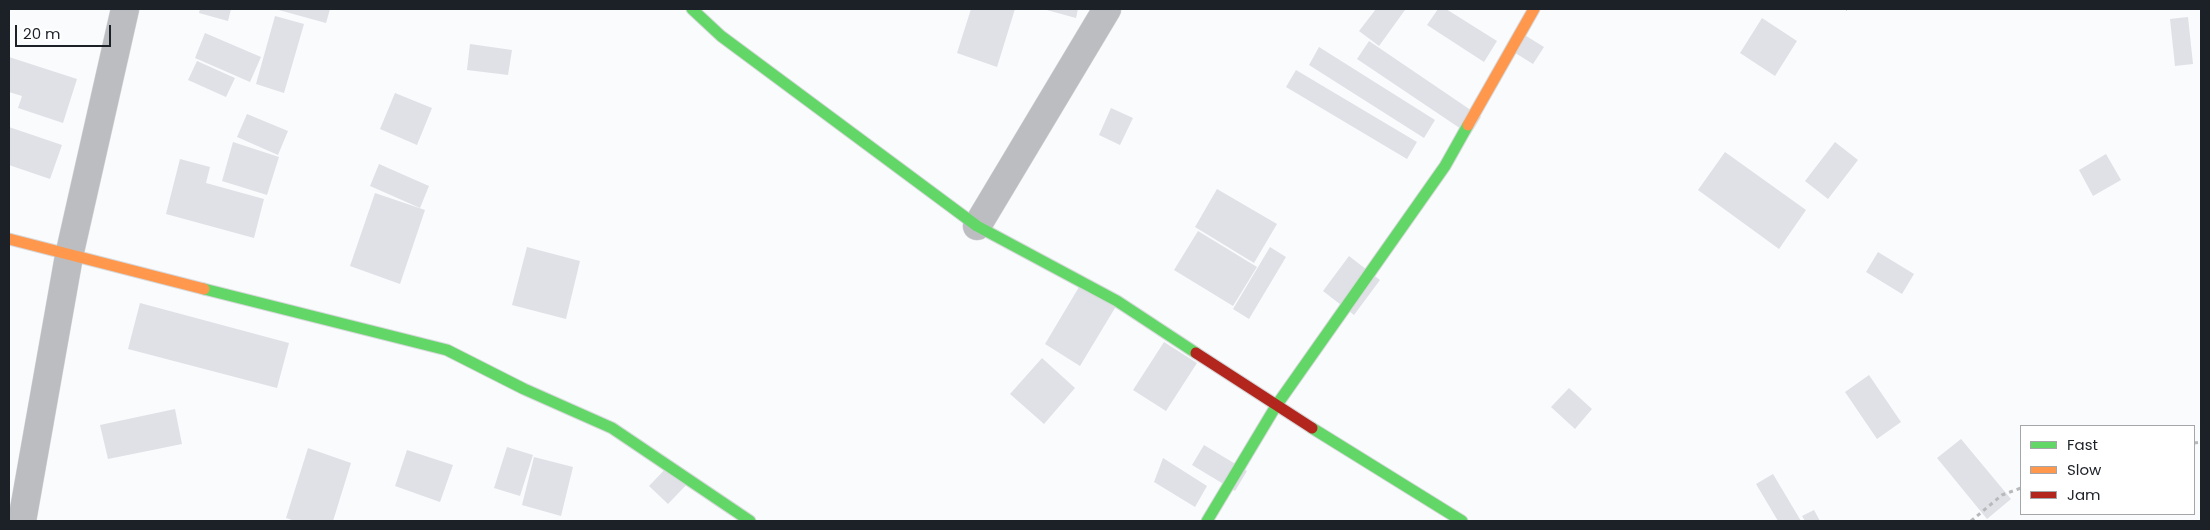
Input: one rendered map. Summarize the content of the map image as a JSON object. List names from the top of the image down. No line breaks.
{"legend":["Fast","Slow","Jam"],"scale_bar":"20 m"}
